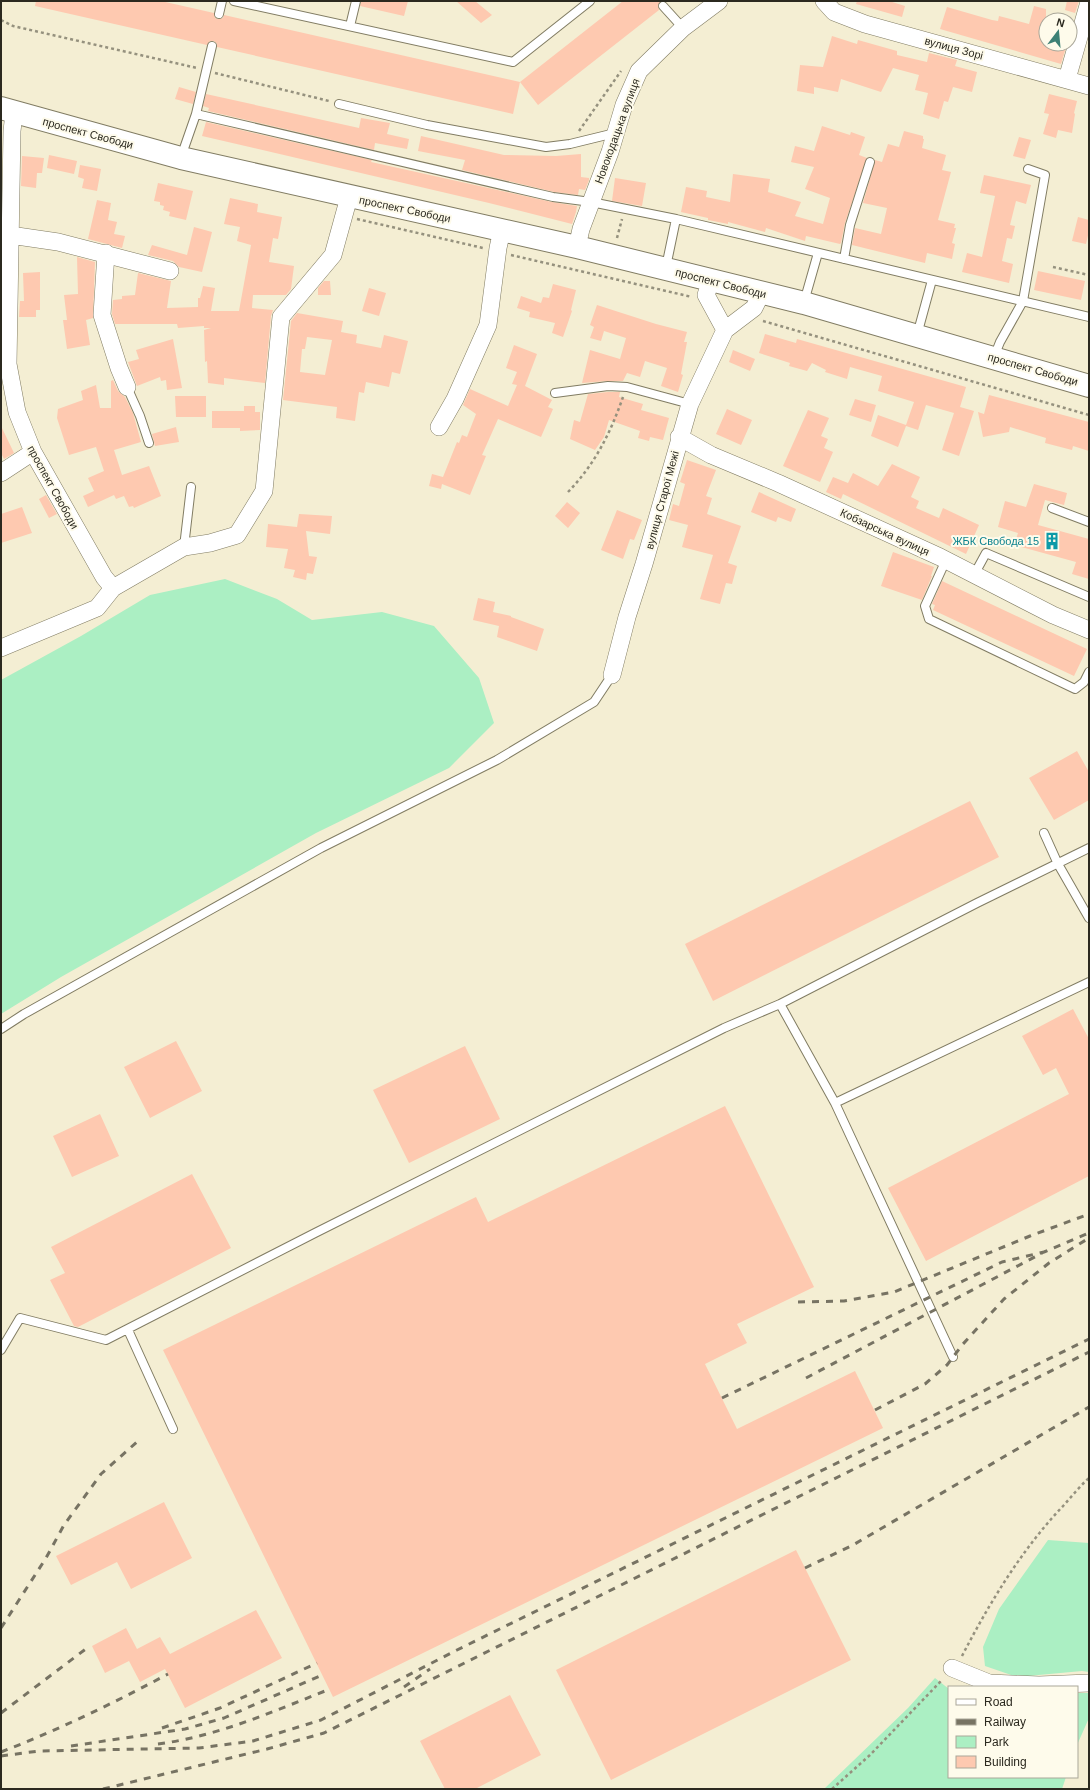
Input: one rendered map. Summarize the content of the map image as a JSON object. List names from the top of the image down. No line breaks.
{"streets":{"main road":["проспект Свободи"],"street":["вулиця Зорі","Новокодацька вулиця","вулиця Старої Межі","Кобзарська вулиця"]},"crossings":[["Новокодацька вулиця","проспект Свободи"],["проспект Свободи","вулиця Старої Межі"],["вулиця Старої Межі","Кобзарська вулиця"]],"places":{"building":["ЖБК Свобода 15"]},"legend":["Road","Railway","Park","Building"],"north":"top"}
